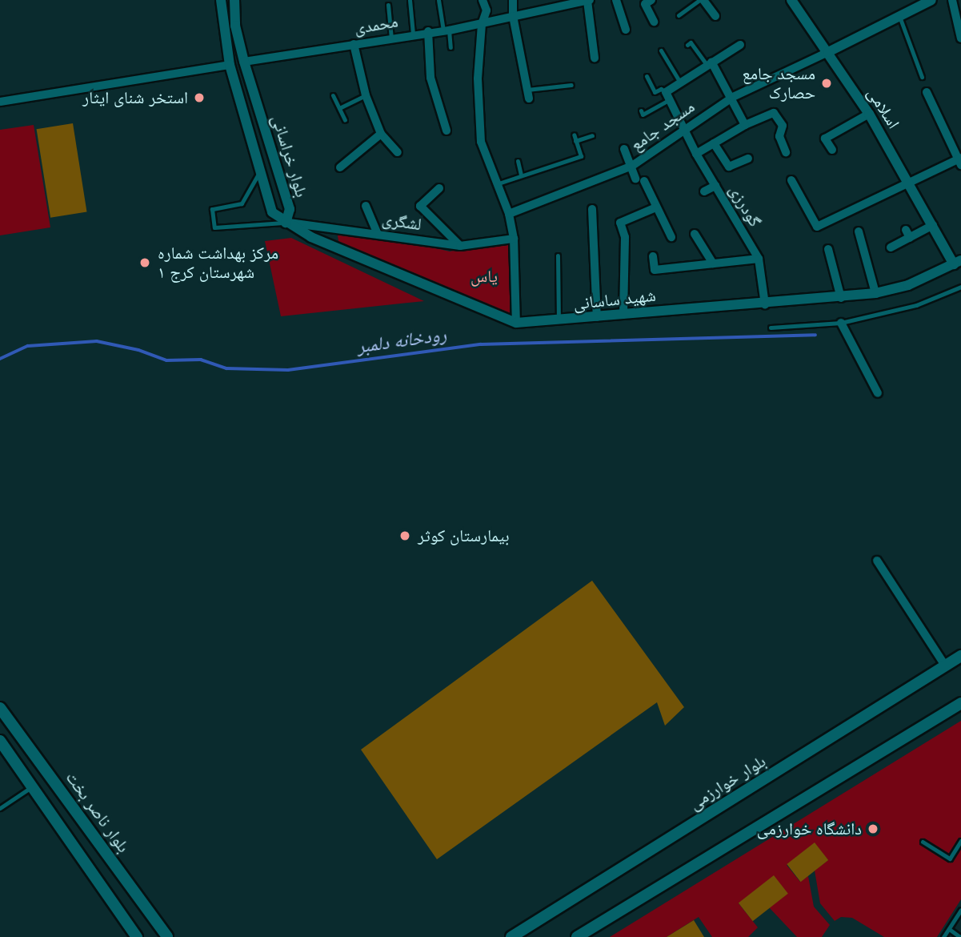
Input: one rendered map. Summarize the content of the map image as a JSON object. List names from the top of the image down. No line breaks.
{"streets":{"main road":["بلوار خوارزمی","بلوار ناصر بخت"],"street":["محمدی","اسلامی","مسجد جامع","بلوار خراسانی","گودرزی","لشگری","شهید ساسانی"]},"crossings":[["محمدی","بلوار خراسانی"],["اسلامی","مسجد جامع"],["اسلامی","شهید ساسانی"],["مسجد جامع","گودرزی"],["بلوار خراسانی","لشگری"],["بلوار خراسانی","شهید ساسانی"],["گودرزی","شهید ساسانی"],["لشگری","شهید ساسانی"]],"water":["رودخانه دلمبر"],"parks":["یاس"],"places":["مسجد جامع حصارک","استخر شنای ایثار","مرکز بهداشت شماره ۱ شهرستان کرج","بیمارستان کوثر","دانشگاه خوارزمی"]}
